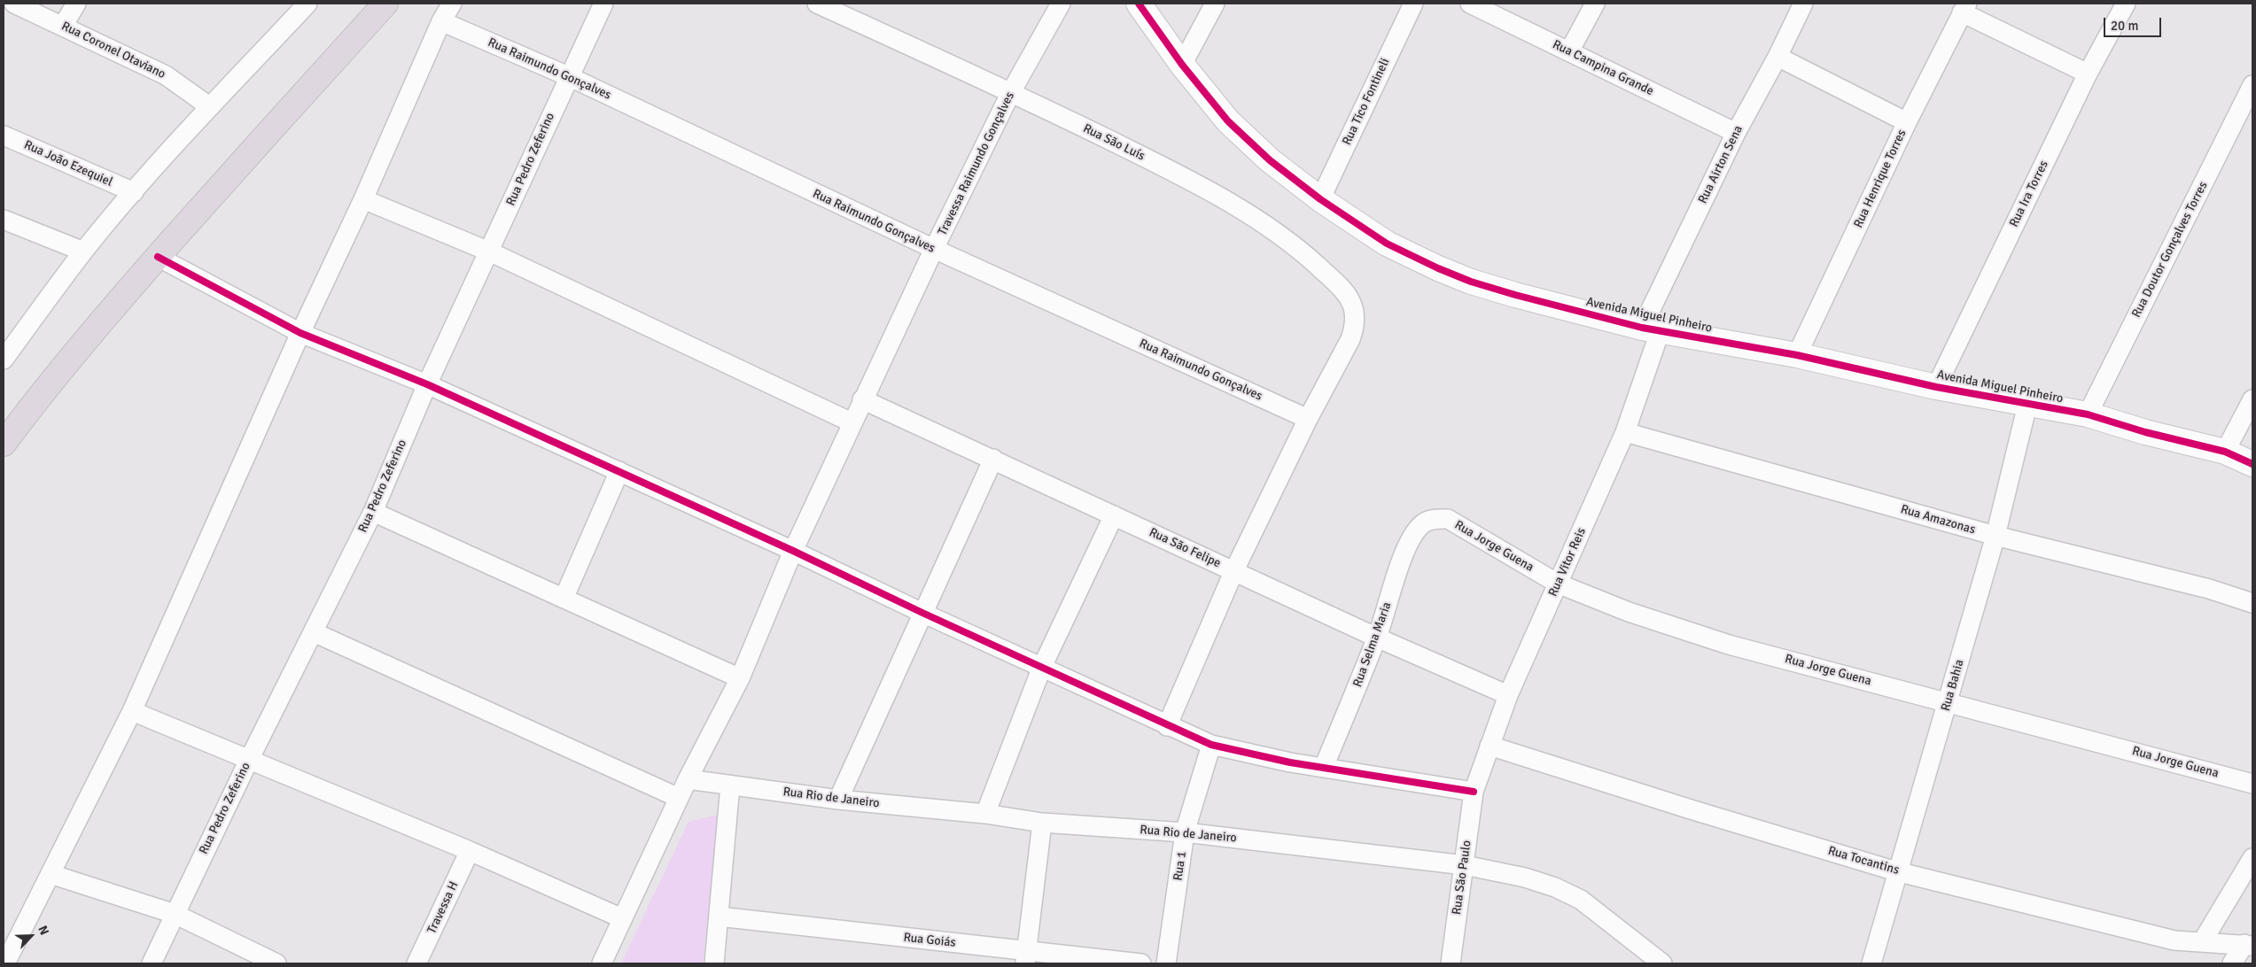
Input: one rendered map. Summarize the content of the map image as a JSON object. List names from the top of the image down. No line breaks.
{"streets":{"street":["Rua Coronel Otaviano","Rua Campina Grande","Rua Raimundo Gonçalves","Rua Tico Fontineli","Rua São Luís","Rua Pedro Zeferino","Rua João Ezequiel","Travessa Raimundo Gonçalves","Rua Airton Sena","Rua Henrique Torres","Rua Ira Torres","Rua Doutor Gonçalves Torres","Avenida Miguel Pinheiro","Rua Amazonas","Rua Jorge Guena","Rua São Felipe","Rua Vitor Reis","Rua Selma Maria","Rua Bahia","Rua Rio de Janeiro","Rua Tocantins","Rua 1","Rua São Paulo","Travessa H","Rua Goiás"]},"crossings":[["Rua Campina Grande","Rua Airton Sena"],["Rua Raimundo Gonçalves","Rua São Luís"],["Rua Raimundo Gonçalves","Rua Pedro Zeferino"],["Rua Raimundo Gonçalves","Travessa Raimundo Gonçalves"],["Rua Tico Fontineli","Avenida Miguel Pinheiro"],["Rua São Luís","Travessa Raimundo Gonçalves"],["Rua São Luís","Rua São Felipe"],["Travessa Raimundo Gonçalves","Rua São Felipe"],["Travessa Raimundo Gonçalves","Rua Rio de Janeiro"],["Rua Airton Sena","Avenida Miguel Pinheiro"],["Rua Airton Sena","Rua Vitor Reis"],["Rua Henrique Torres","Avenida Miguel Pinheiro"],["Rua Ira Torres","Avenida Miguel Pinheiro"],["Rua Doutor Gonçalves Torres","Avenida Miguel Pinheiro"],["Avenida Miguel Pinheiro","Rua Vitor Reis"],["Avenida Miguel Pinheiro","Rua Bahia"],["Rua Amazonas","Rua Vitor Reis"],["Rua Amazonas","Rua Bahia"],["Rua Jorge Guena","Rua Vitor Reis"],["Rua Jorge Guena","Rua Selma Maria"],["Rua Jorge Guena","Rua Bahia"],["Rua São Felipe","Rua Vitor Reis"],["Rua São Felipe","Rua Selma Maria"],["Rua Vitor Reis","Rua Tocantins"],["Rua Vitor Reis","Rua São Paulo"],["Rua Bahia","Rua Tocantins"],["Rua Rio de Janeiro","Rua 1"],["Rua Rio de Janeiro","Rua São Paulo"]],"scale_bar":"20 m","north":"top right"}
